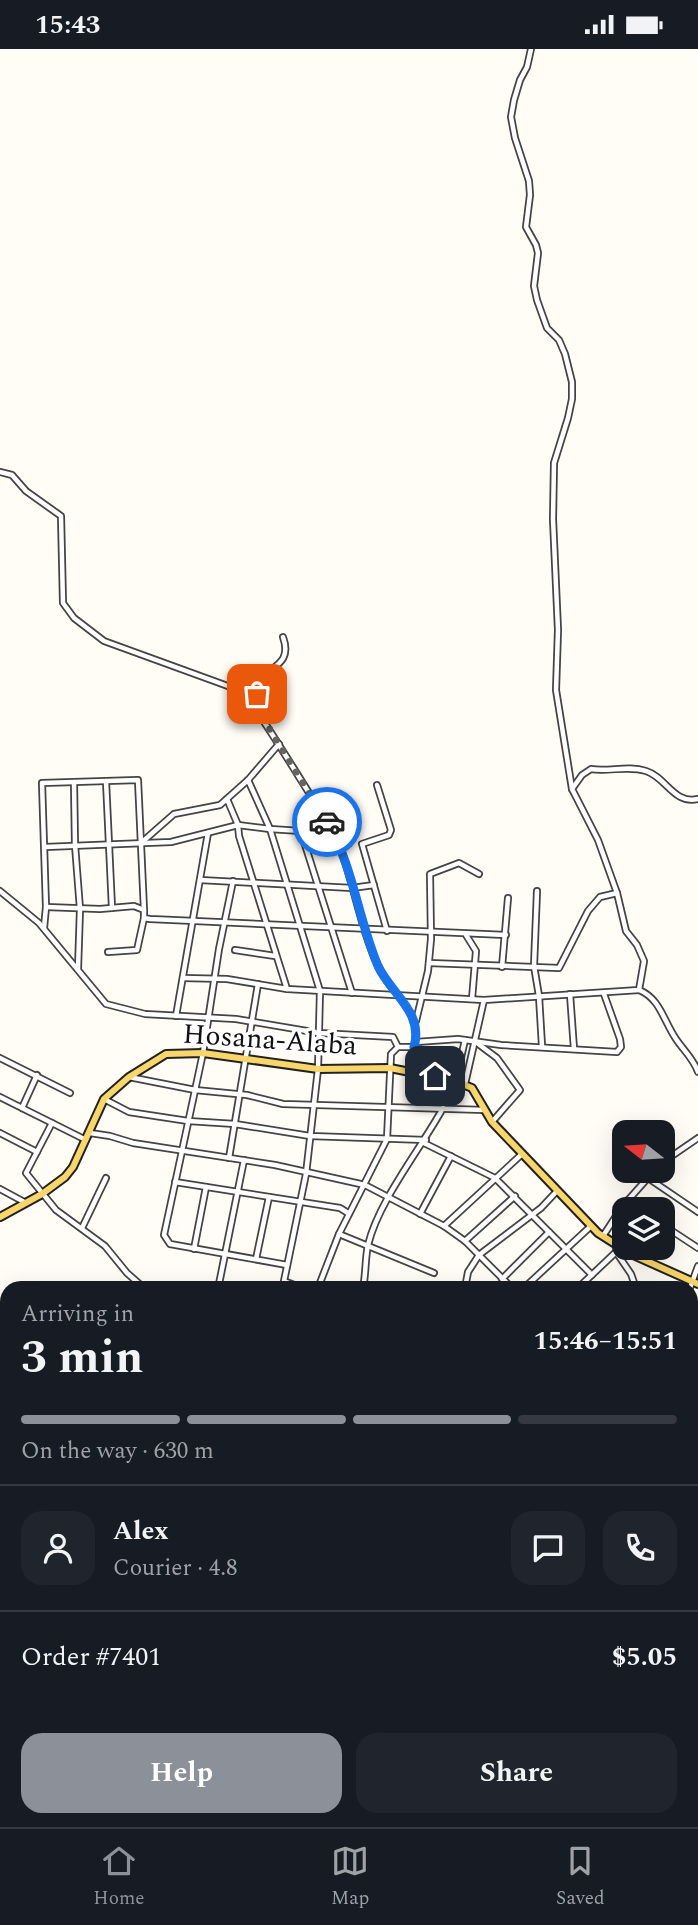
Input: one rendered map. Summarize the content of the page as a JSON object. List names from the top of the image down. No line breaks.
{"streets":{"main road":["Hosana-Alaba"]},"north":"left","page":{"status":"15:43","heading":["3 min","Arriving in","15:46–15:51"],"panel":["Alex","Courier · 4.8","Order #7401","$5.05"],"bar":"On the way · 630 m","buttons":["Help","Share"],"tabs":["Home","Map","Saved"]}}
